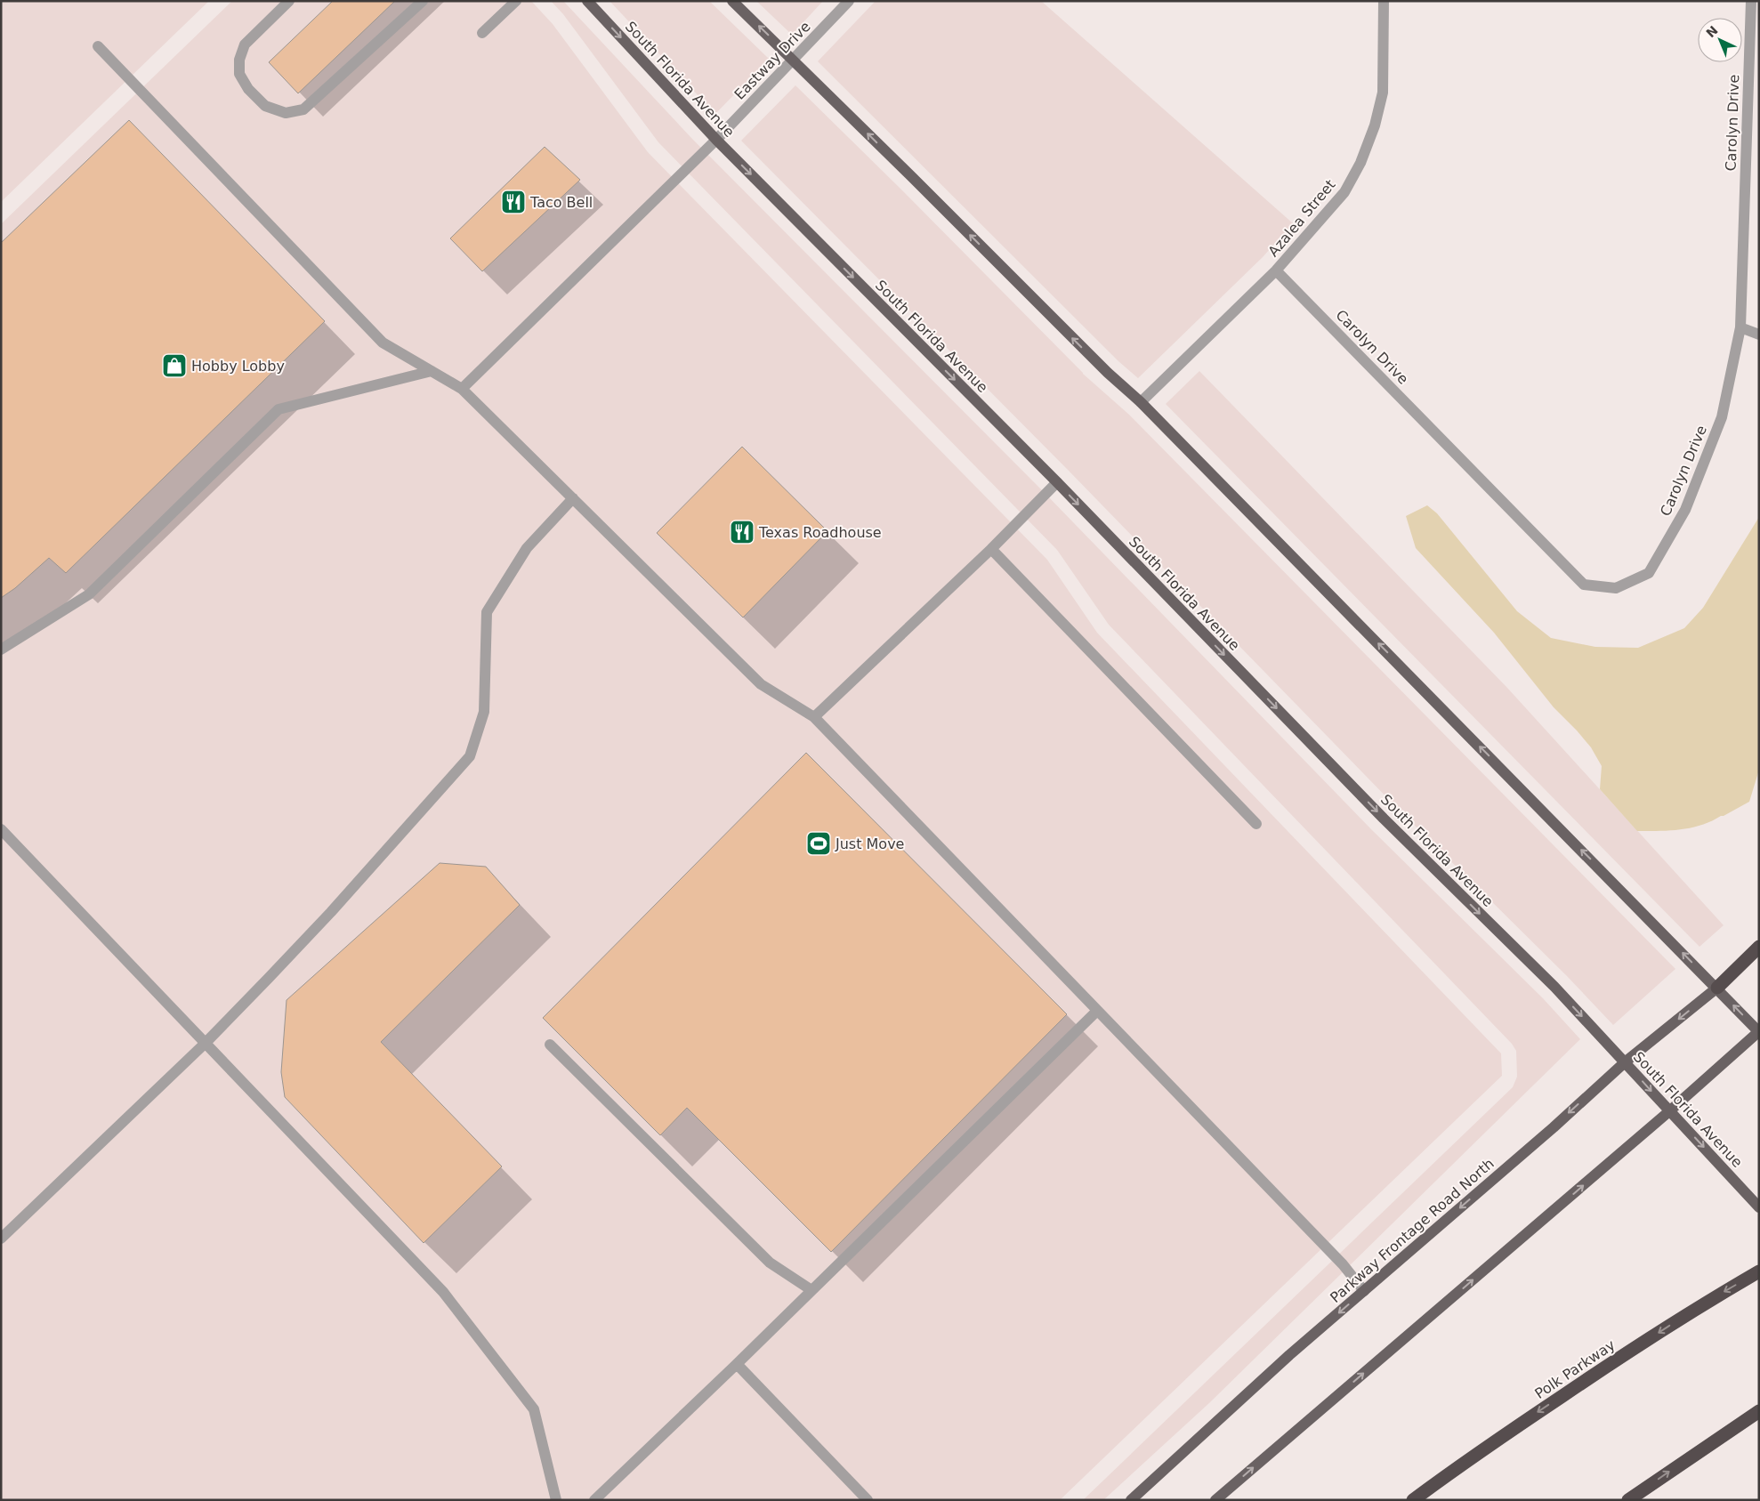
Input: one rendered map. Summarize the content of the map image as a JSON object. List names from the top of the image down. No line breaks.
{"streets":{"highway":["Polk Parkway"],"main road":["South Florida Avenue","Parkway Frontage Road North"],"street":["Eastway Drive","Carolyn Drive","Azalea Street"]},"crossings":[["Eastway Drive","South Florida Avenue"],["South Florida Avenue","Parkway Frontage Road North"],["Carolyn Drive","Azalea Street"]],"one_way":["South Florida Avenue","Polk Parkway"],"places":{"restaurant":["Taco Bell","Texas Roadhouse"],"shop":["Hobby Lobby"],"sports":["Just Move"]},"north":"top left"}
